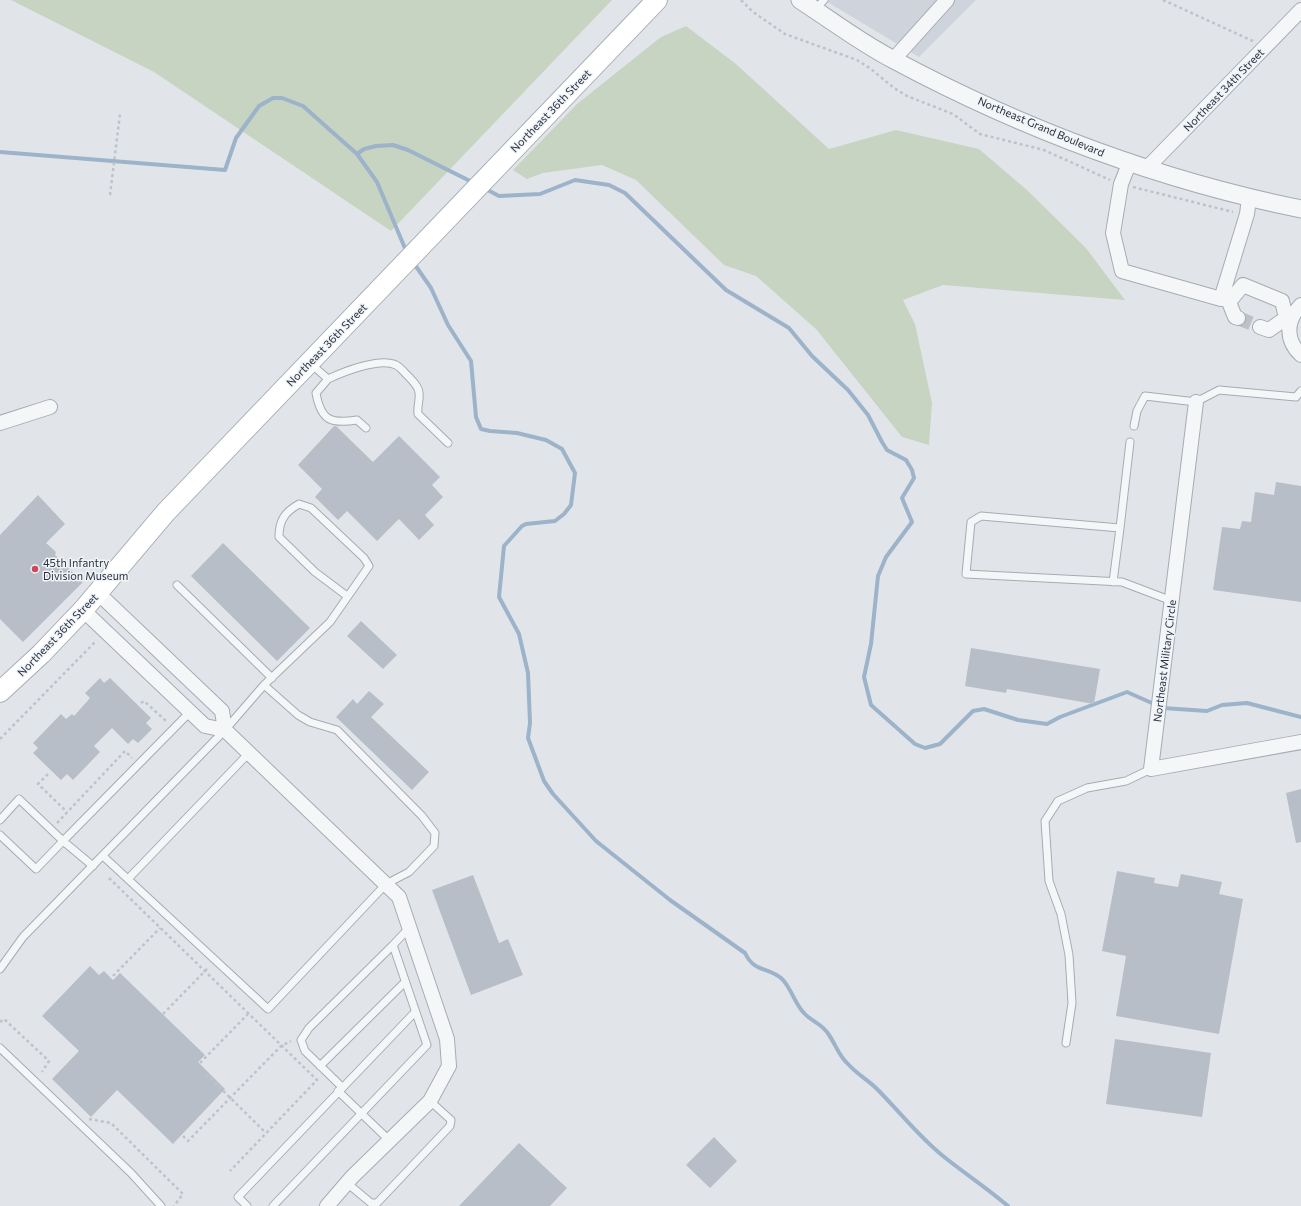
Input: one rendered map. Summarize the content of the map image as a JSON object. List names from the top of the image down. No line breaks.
{"streets":{"main road":["Northeast 36th Street"],"street":["Northeast 34th Street","Northeast Grand Boulevard","Northeast Military Circle"]},"crossings":[["Northeast 34th Street","Northeast Grand Boulevard"]],"places":["45th Infantry Division Museum"]}
